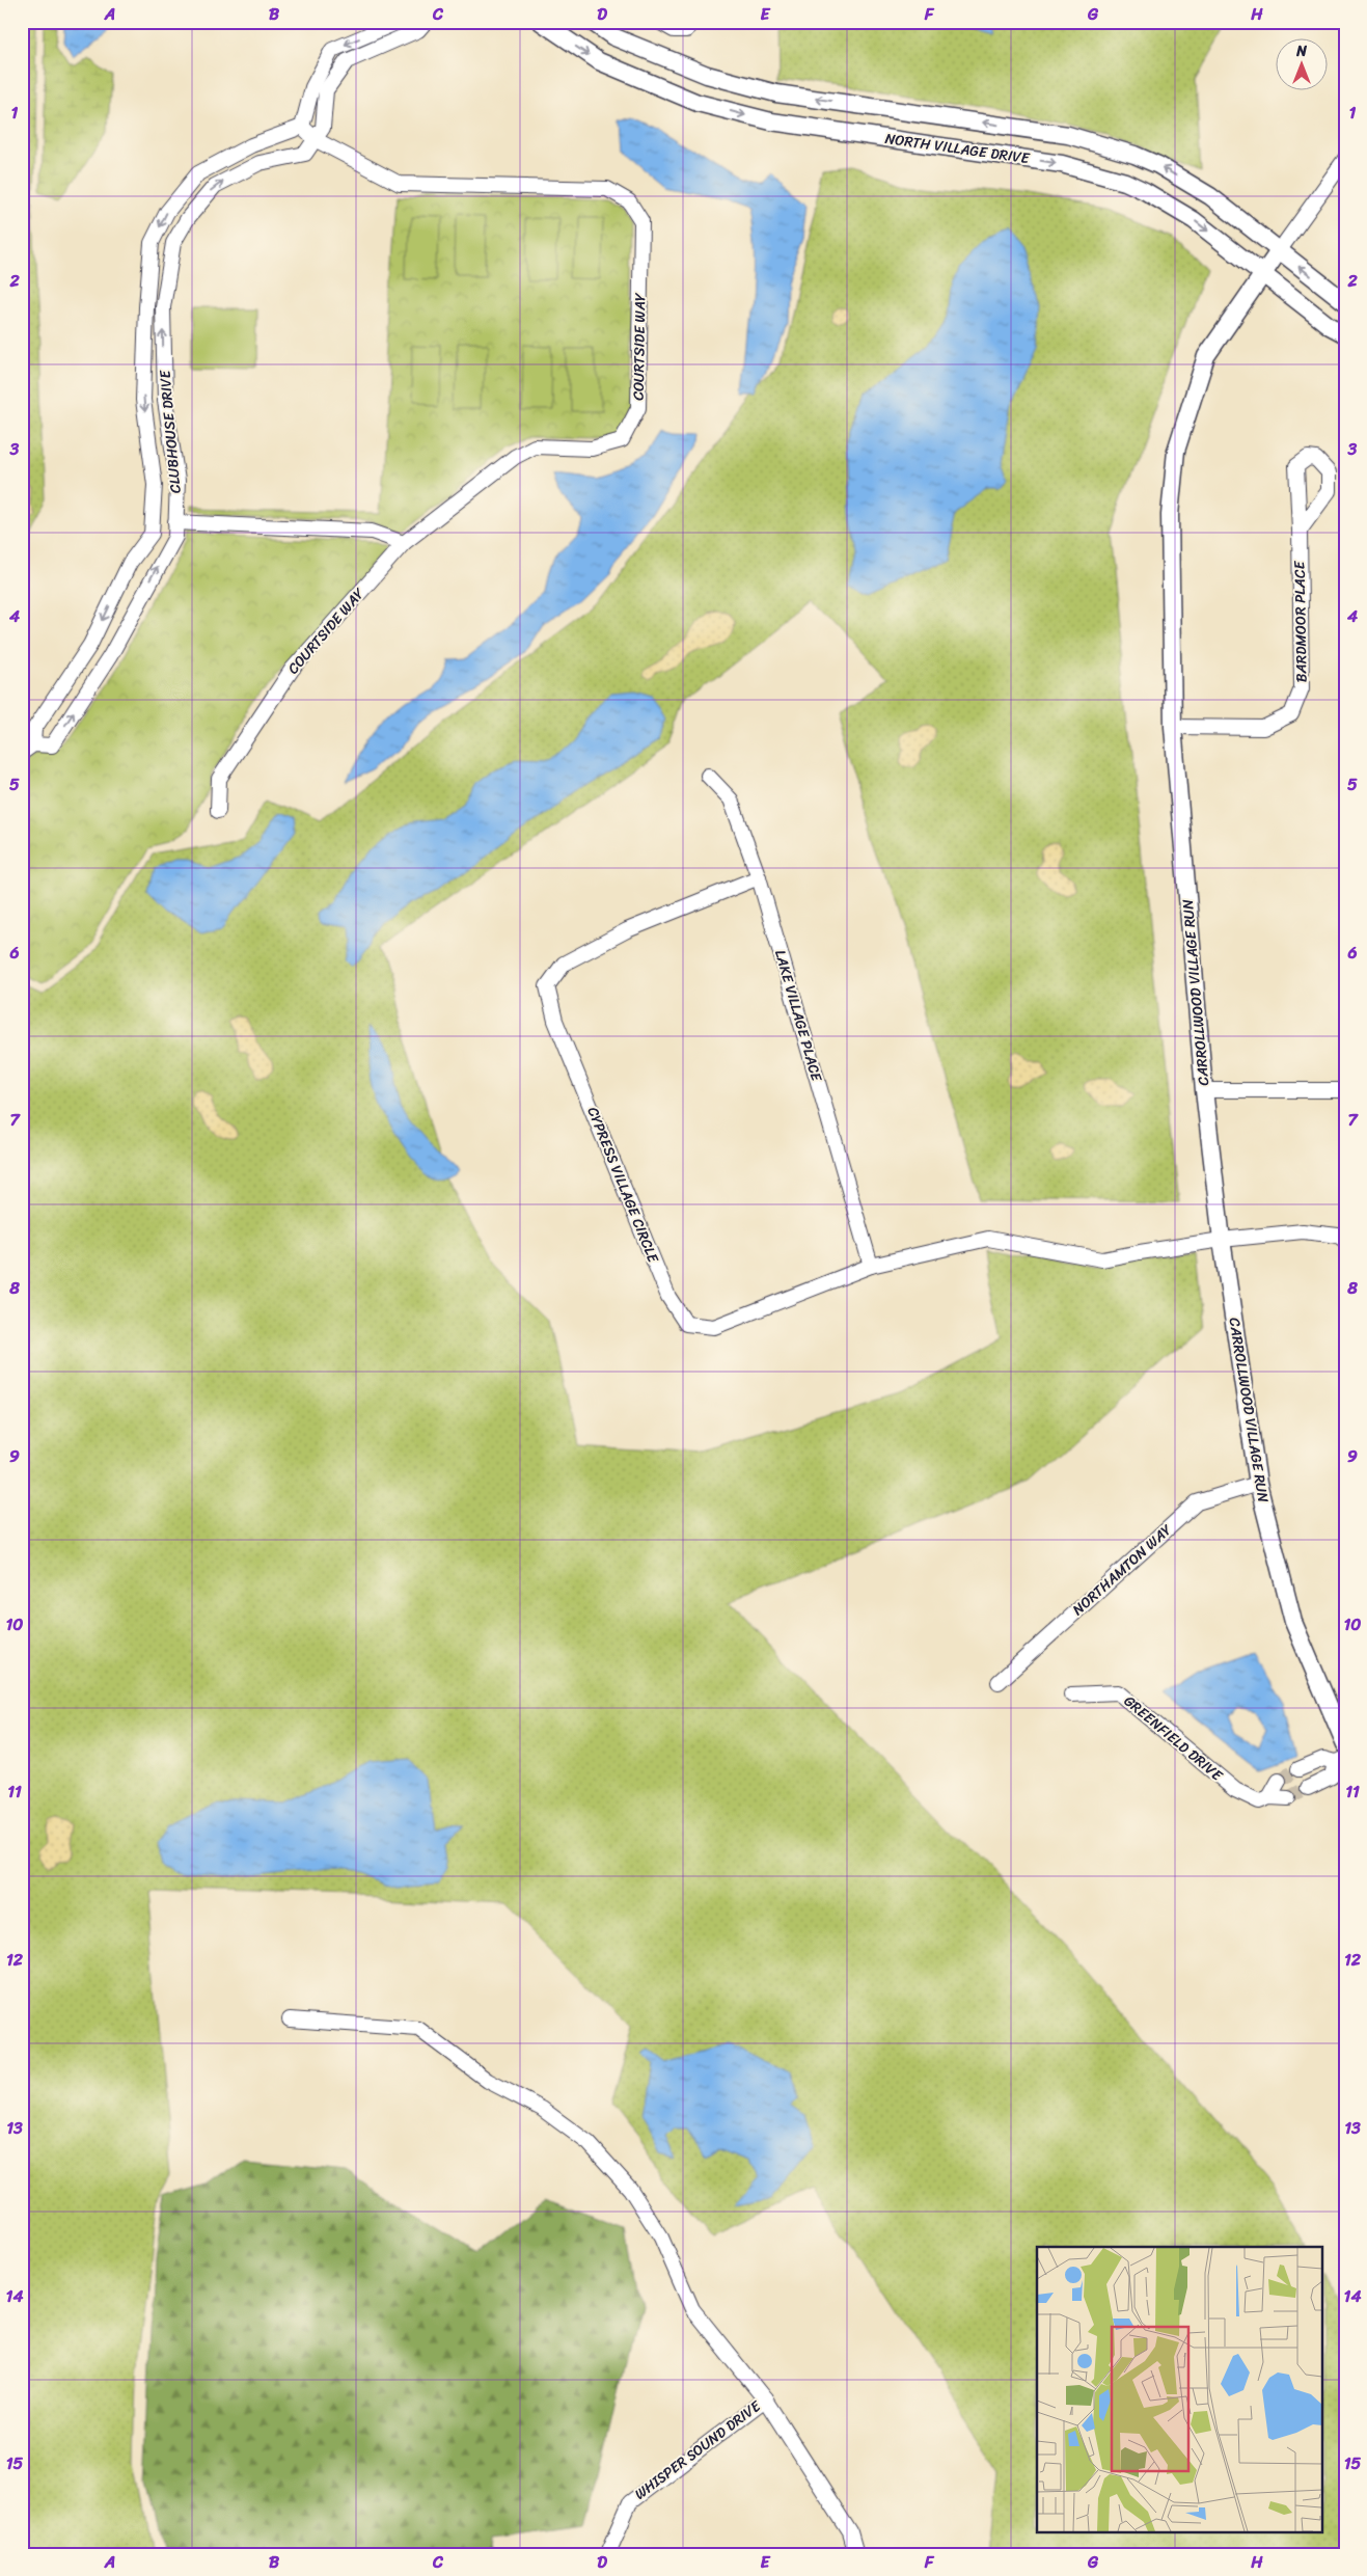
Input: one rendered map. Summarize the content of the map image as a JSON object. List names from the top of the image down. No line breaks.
{"streets":{"street":["NORTH VILLAGE DRIVE","COURTSIDE WAY","CLUBHOUSE DRIVE","BARDMOOR PLACE","CARROLLWOOD VILLAGE RUN","LAKE VILLAGE PLACE","CYPRESS VILLAGE CIRCLE","NORTHAMTON WAY","GREENFIELD DRIVE","WHISPER SOUND DRIVE"]},"crossings":[["NORTH VILLAGE DRIVE","CARROLLWOOD VILLAGE RUN"],["COURTSIDE WAY","CLUBHOUSE DRIVE"],["BARDMOOR PLACE","CARROLLWOOD VILLAGE RUN"],["CARROLLWOOD VILLAGE RUN","CYPRESS VILLAGE CIRCLE"],["CARROLLWOOD VILLAGE RUN","NORTHAMTON WAY"],["LAKE VILLAGE PLACE","CYPRESS VILLAGE CIRCLE"]],"north":"top","grid":{"columns":["A","B","C","D","E","F","G","H"],"rows":["1","2","3","4","5","6","7","8","9","10","11","12","13","14","15"]}}
